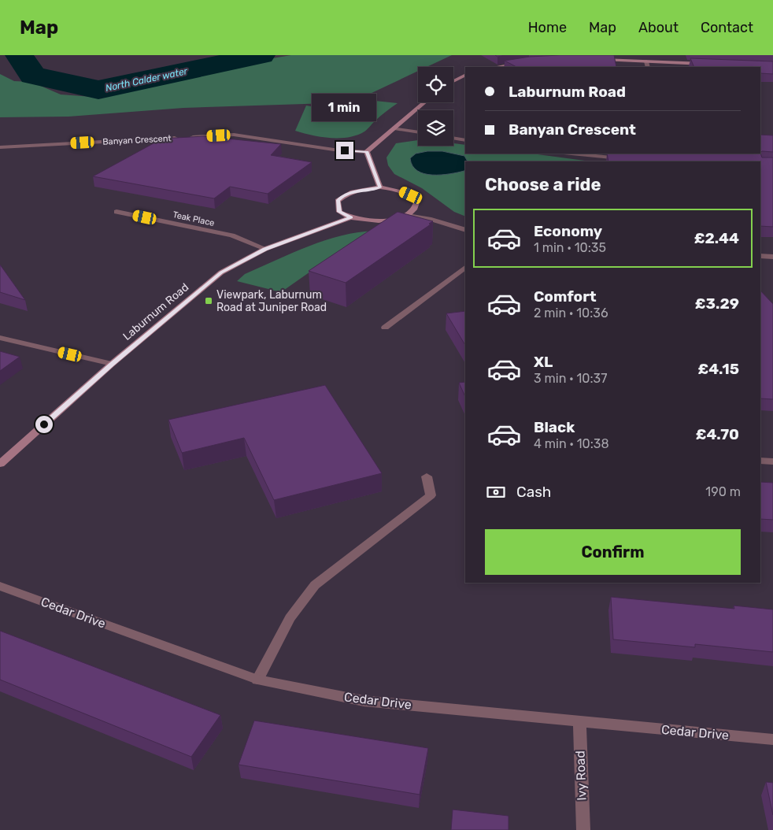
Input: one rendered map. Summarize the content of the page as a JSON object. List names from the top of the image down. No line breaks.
{"streets":{"street":["Banyan Crescent","Teak Place","Laburnum Road","Cedar Drive","Ivy Road"]},"crossings":[["Teak Place","Laburnum Road"],["Cedar Drive","Ivy Road"]],"water":["North Calder water"],"places":{"transit":["Viewpark, Laburnum Road at Juniper Road"]},"page":{"header":"Map","nav":["Home","Map","About","Contact"],"banner":["Laburnum Road","Banyan Crescent"],"bubble":"1 min","heading":"Choose a ride","list":[{"name":"Economy","note":"1 min · 10:35","value":"£2.44"},{"name":"Comfort","note":"2 min · 10:36","value":"£3.29"},{"name":"XL","note":"3 min · 10:37","value":"£4.15"},{"name":"Black","note":"4 min · 10:38","value":"£4.70"}],"pay":["Cash","190 m"],"buttons":"Confirm"}}
